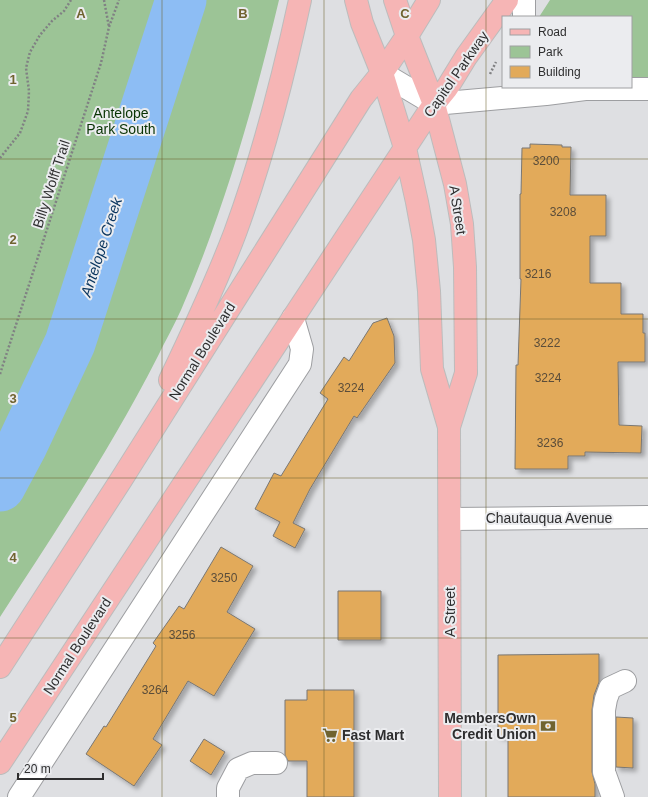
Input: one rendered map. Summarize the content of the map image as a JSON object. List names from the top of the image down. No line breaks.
{"streets":{"main road":["Capitol Parkway","A Street","Normal Boulevard"],"street":["Chautauqua Avenue"],"path":["Billy Wolff Trail"]},"crossings":[["Capitol Parkway","A Street"],["Capitol Parkway","Normal Boulevard"],["A Street","Normal Boulevard"],["A Street","Chautauqua Avenue"]],"water":["Antelope Creek"],"parks":["Antelope Park South"],"places":{"bank":["MembersOwn Credit Union"],"supermarket":["Fast Mart"]},"house_numbers":["3200","3208","3216","3222","3224","3224","3236","3250","3256","3264"],"legend":["Road","Park","Building"],"scale_bar":"20 m","grid":{"columns":["A","B","C"],"rows":["1","2","3","4","5"]}}
